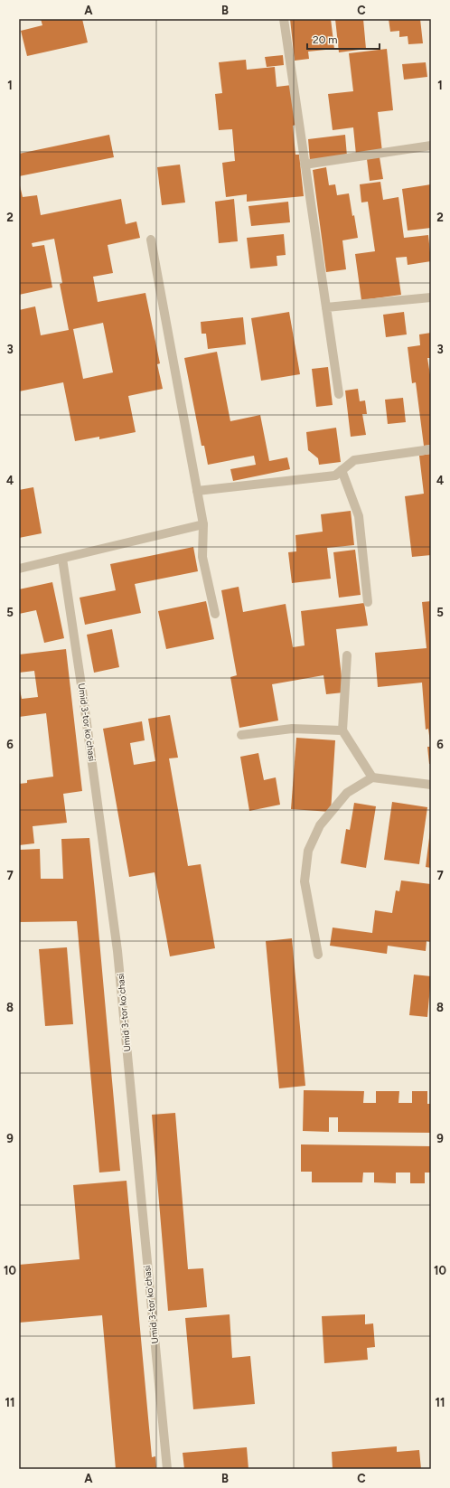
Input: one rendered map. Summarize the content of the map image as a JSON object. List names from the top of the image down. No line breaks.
{"streets":{"street":["Umid 3-tor koʻchasi"]},"scale_bar":"20 m","grid":{"columns":["A","B","C"],"rows":["1","2","3","4","5","6","7","8","9","10","11"]}}
